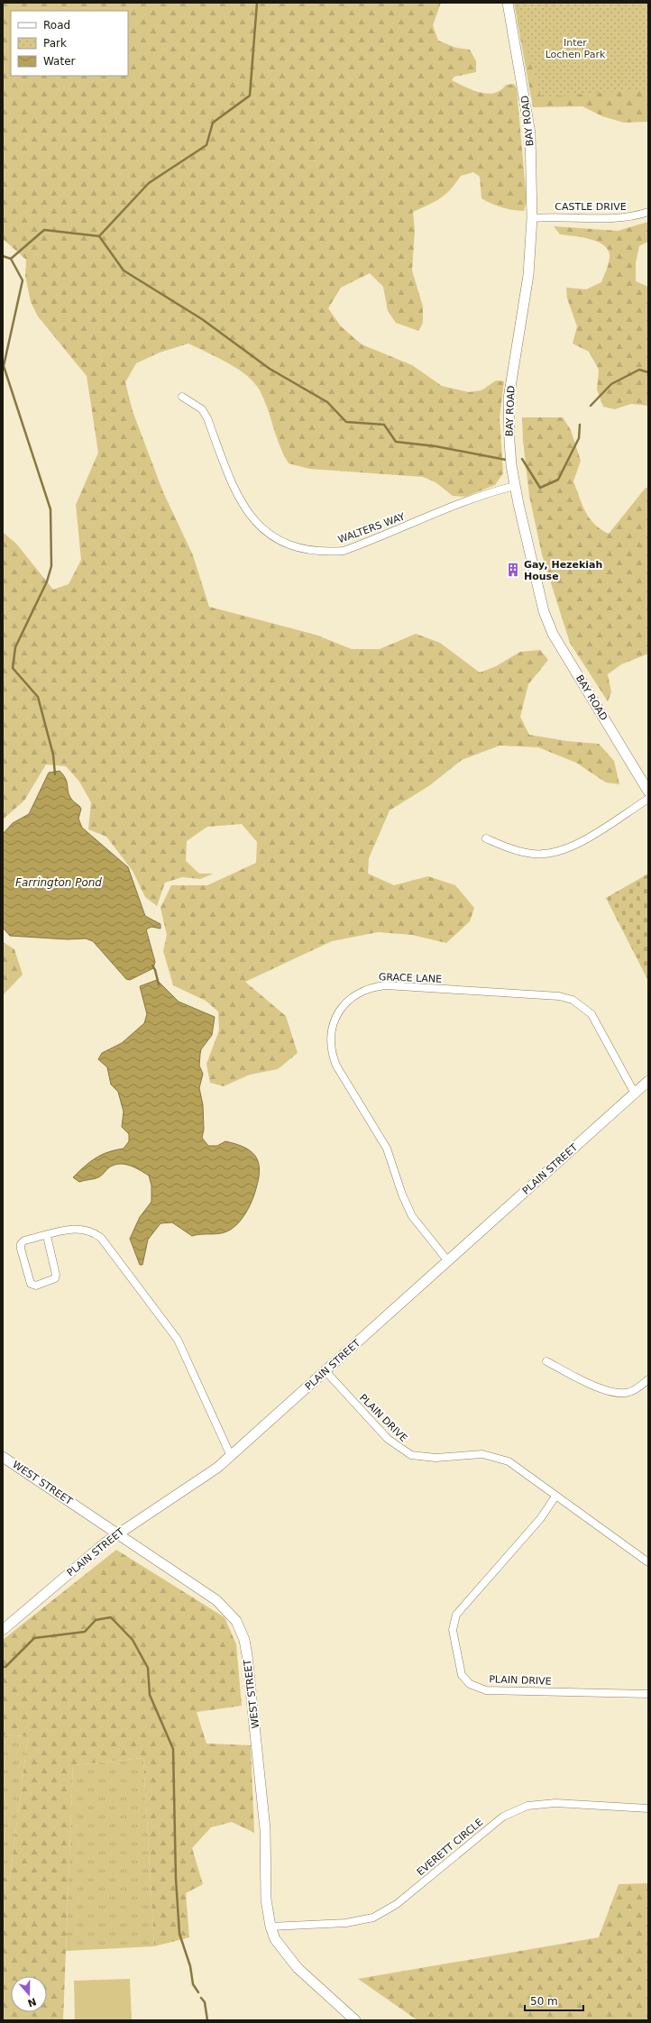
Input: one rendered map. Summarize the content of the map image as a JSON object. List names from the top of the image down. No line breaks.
{"streets":{"street":["BAY ROAD","CASTLE DRIVE","WALTERS WAY","GRACE LANE","PLAIN STREET","PLAIN DRIVE","WEST STREET","EVERETT CIRCLE"]},"crossings":[["BAY ROAD","CASTLE DRIVE"],["BAY ROAD","WALTERS WAY"],["GRACE LANE","PLAIN STREET"],["PLAIN STREET","PLAIN DRIVE"],["PLAIN STREET","WEST STREET"],["WEST STREET","EVERETT CIRCLE"]],"water":["Farrington Pond"],"parks":["Inter Lochen Park"],"places":{"building":["Gay, Hezekiah House"]},"legend":["Road","Park","Water"],"scale_bar":"50 m","north":"bottom"}
